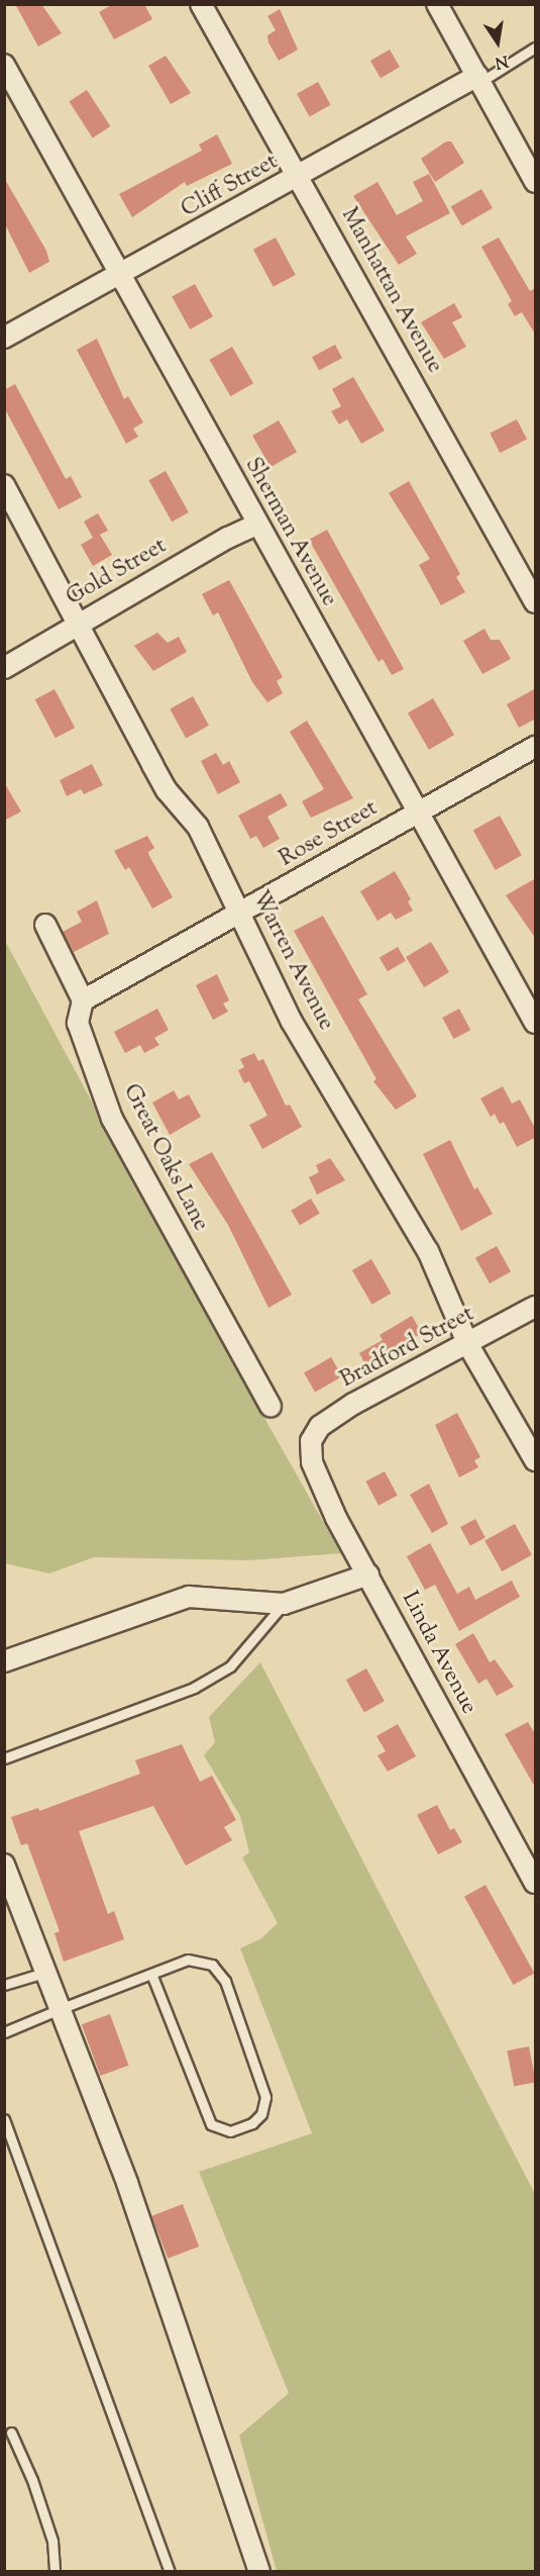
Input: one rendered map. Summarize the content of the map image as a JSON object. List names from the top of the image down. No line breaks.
{"streets":{"street":["Cliff Street","Manhattan Avenue","Sherman Avenue","Gold Street","Rose Street","Warren Avenue","Great Oaks Lane","Bradford Street","Linda Avenue"]},"crossings":[["Cliff Street","Manhattan Avenue"],["Cliff Street","Sherman Avenue"],["Sherman Avenue","Gold Street"],["Sherman Avenue","Rose Street"],["Gold Street","Warren Avenue"],["Rose Street","Warren Avenue"],["Rose Street","Great Oaks Lane"],["Warren Avenue","Bradford Street"],["Bradford Street","Linda Avenue"]],"north":"bottom"}
